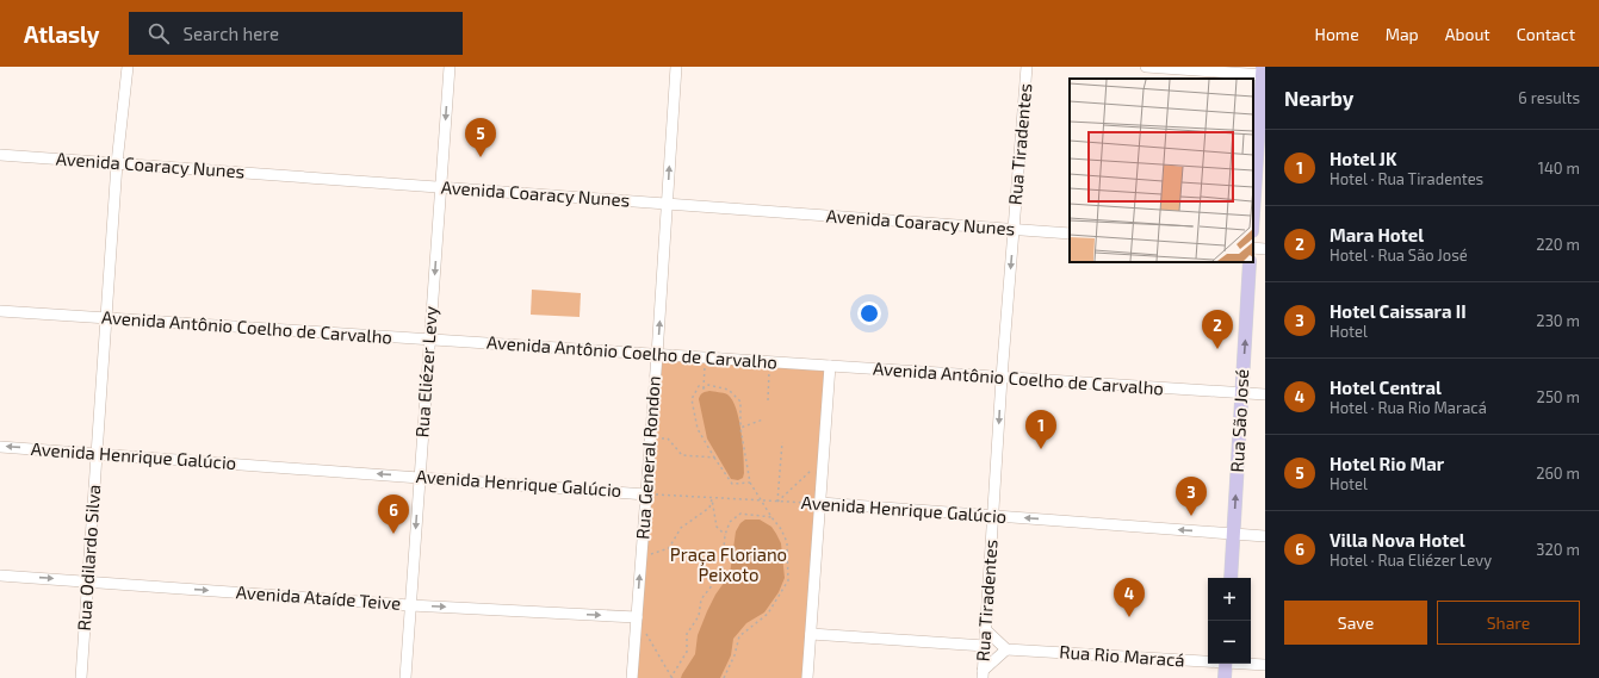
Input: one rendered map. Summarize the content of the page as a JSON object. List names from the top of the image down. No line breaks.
{"streets":{"main road":["Rua São José"],"street":["Rua Tiradentes","Avenida Coaracy Nunes","Avenida Antônio Coelho de Carvalho","Rua Eliézer Levy","Avenida Henrique Galúcio","Rua General Rondon","Rua Odilardo Silva","Avenida Ataíde Teive","Rua Rio Maracá"]},"crossings":[["Rua Tiradentes","Avenida Coaracy Nunes"],["Rua Tiradentes","Avenida Antônio Coelho de Carvalho"],["Rua Tiradentes","Avenida Henrique Galúcio"],["Avenida Coaracy Nunes","Rua Eliézer Levy"],["Avenida Coaracy Nunes","Rua General Rondon"],["Avenida Coaracy Nunes","Rua Odilardo Silva"],["Avenida Antônio Coelho de Carvalho","Rua Eliézer Levy"],["Avenida Antônio Coelho de Carvalho","Rua São José"],["Avenida Antônio Coelho de Carvalho","Rua General Rondon"],["Avenida Antônio Coelho de Carvalho","Rua Odilardo Silva"],["Rua Eliézer Levy","Avenida Henrique Galúcio"],["Rua Eliézer Levy","Avenida Ataíde Teive"],["Rua São José","Avenida Henrique Galúcio"],["Avenida Henrique Galúcio","Rua General Rondon"],["Avenida Henrique Galúcio","Rua Odilardo Silva"],["Rua General Rondon","Avenida Ataíde Teive"],["Rua Odilardo Silva","Avenida Ataíde Teive"]],"one_way":["Rua Tiradentes","Rua Eliézer Levy","Rua São José","Avenida Henrique Galúcio","Rua General Rondon","Avenida Ataíde Teive"],"parks":["Praça Floriano Peixoto"],"page":{"header":"Atlasly","search":"Search here","nav":["Home","Map","About","Contact"],"heading":["Nearby","6 results"],"pins":["5","2","1","3","6","4"],"list":[{"mark":"1","name":"Hotel JK","note":"Hotel · Rua Tiradentes","value":"140 m"},{"mark":"2","name":"Mara Hotel","note":"Hotel · Rua São José","value":"220 m"},{"mark":"3","name":"Hotel Caissara II","note":"Hotel","value":"230 m"},{"mark":"4","name":"Hotel Central","note":"Hotel · Rua Rio Maracá","value":"250 m"},{"mark":"5","name":"Hotel Rio Mar","note":"Hotel","value":"260 m"},{"mark":"6","name":"Villa Nova Hotel","note":"Hotel · Rua Eliézer Levy","value":"320 m"}],"map_buttons":["+","−"],"buttons":["Save","Share"]}}
